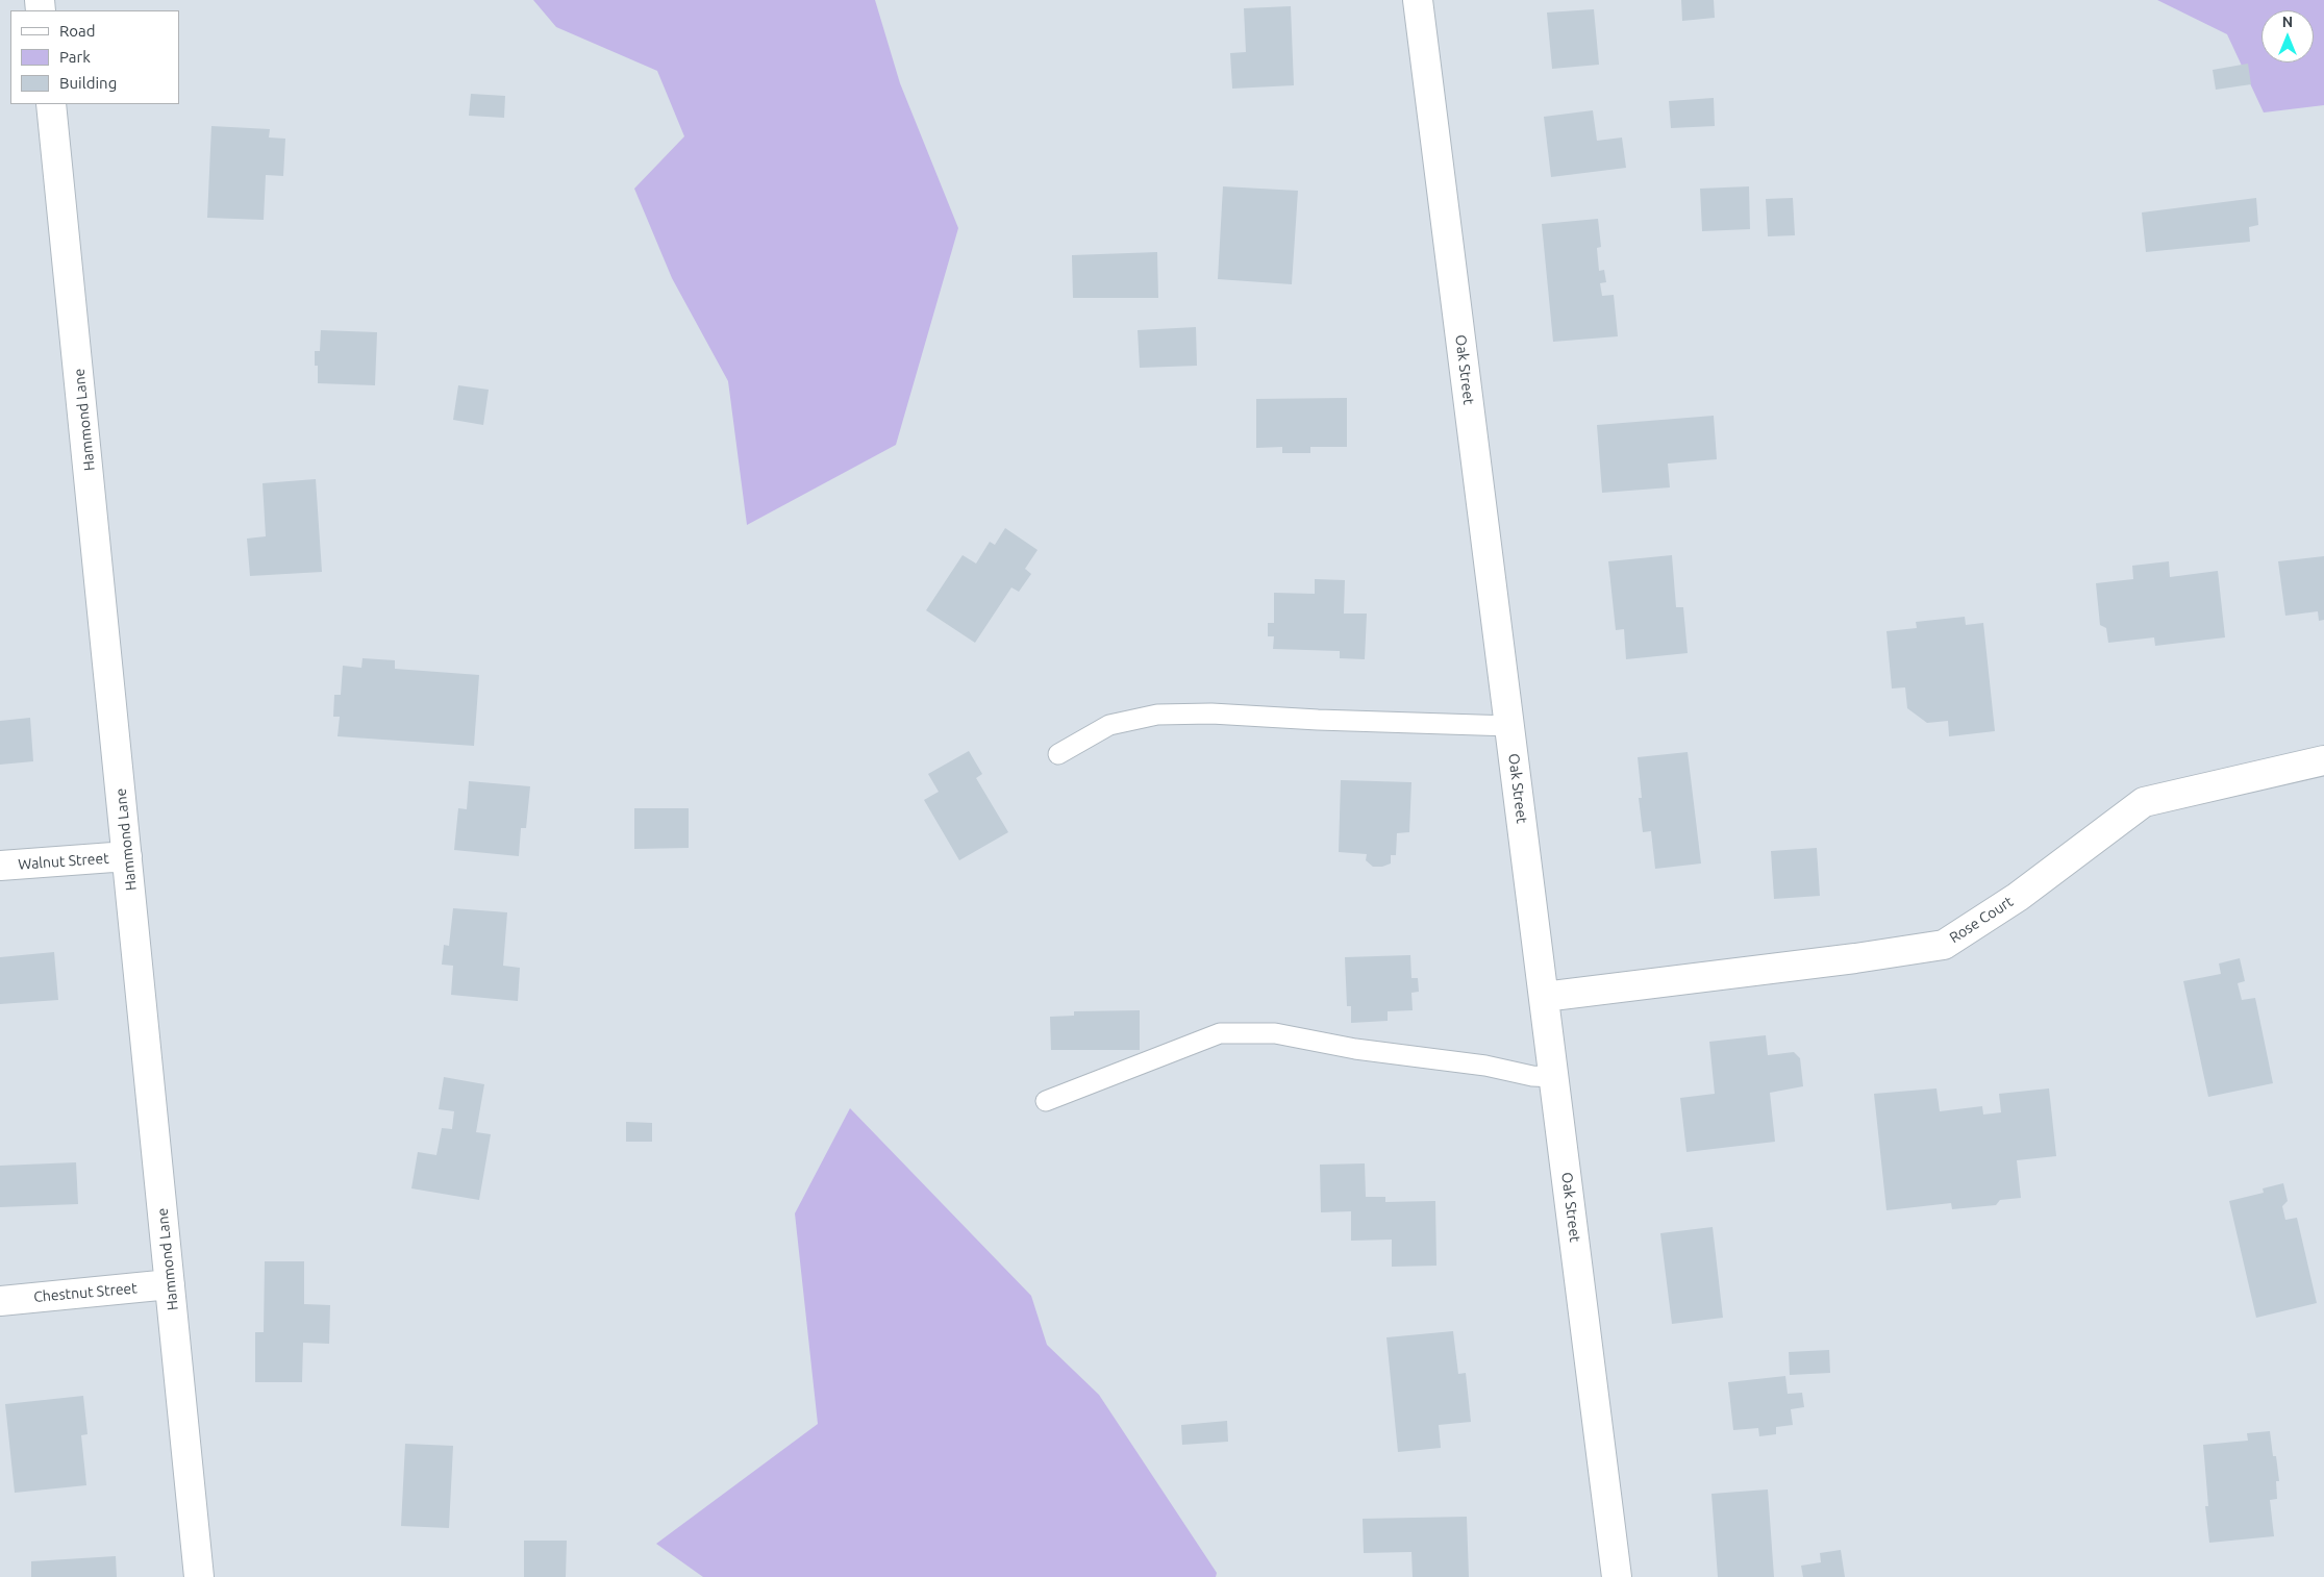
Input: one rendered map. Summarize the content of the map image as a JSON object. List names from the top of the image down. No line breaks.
{"streets":{"street":["Oak Street","Hammond Lane","Walnut Street","Rose Court","Chestnut Street"]},"crossings":[["Oak Street","Rose Court"],["Hammond Lane","Walnut Street"],["Hammond Lane","Chestnut Street"]],"legend":["Road","Park","Building"],"north":"top"}
